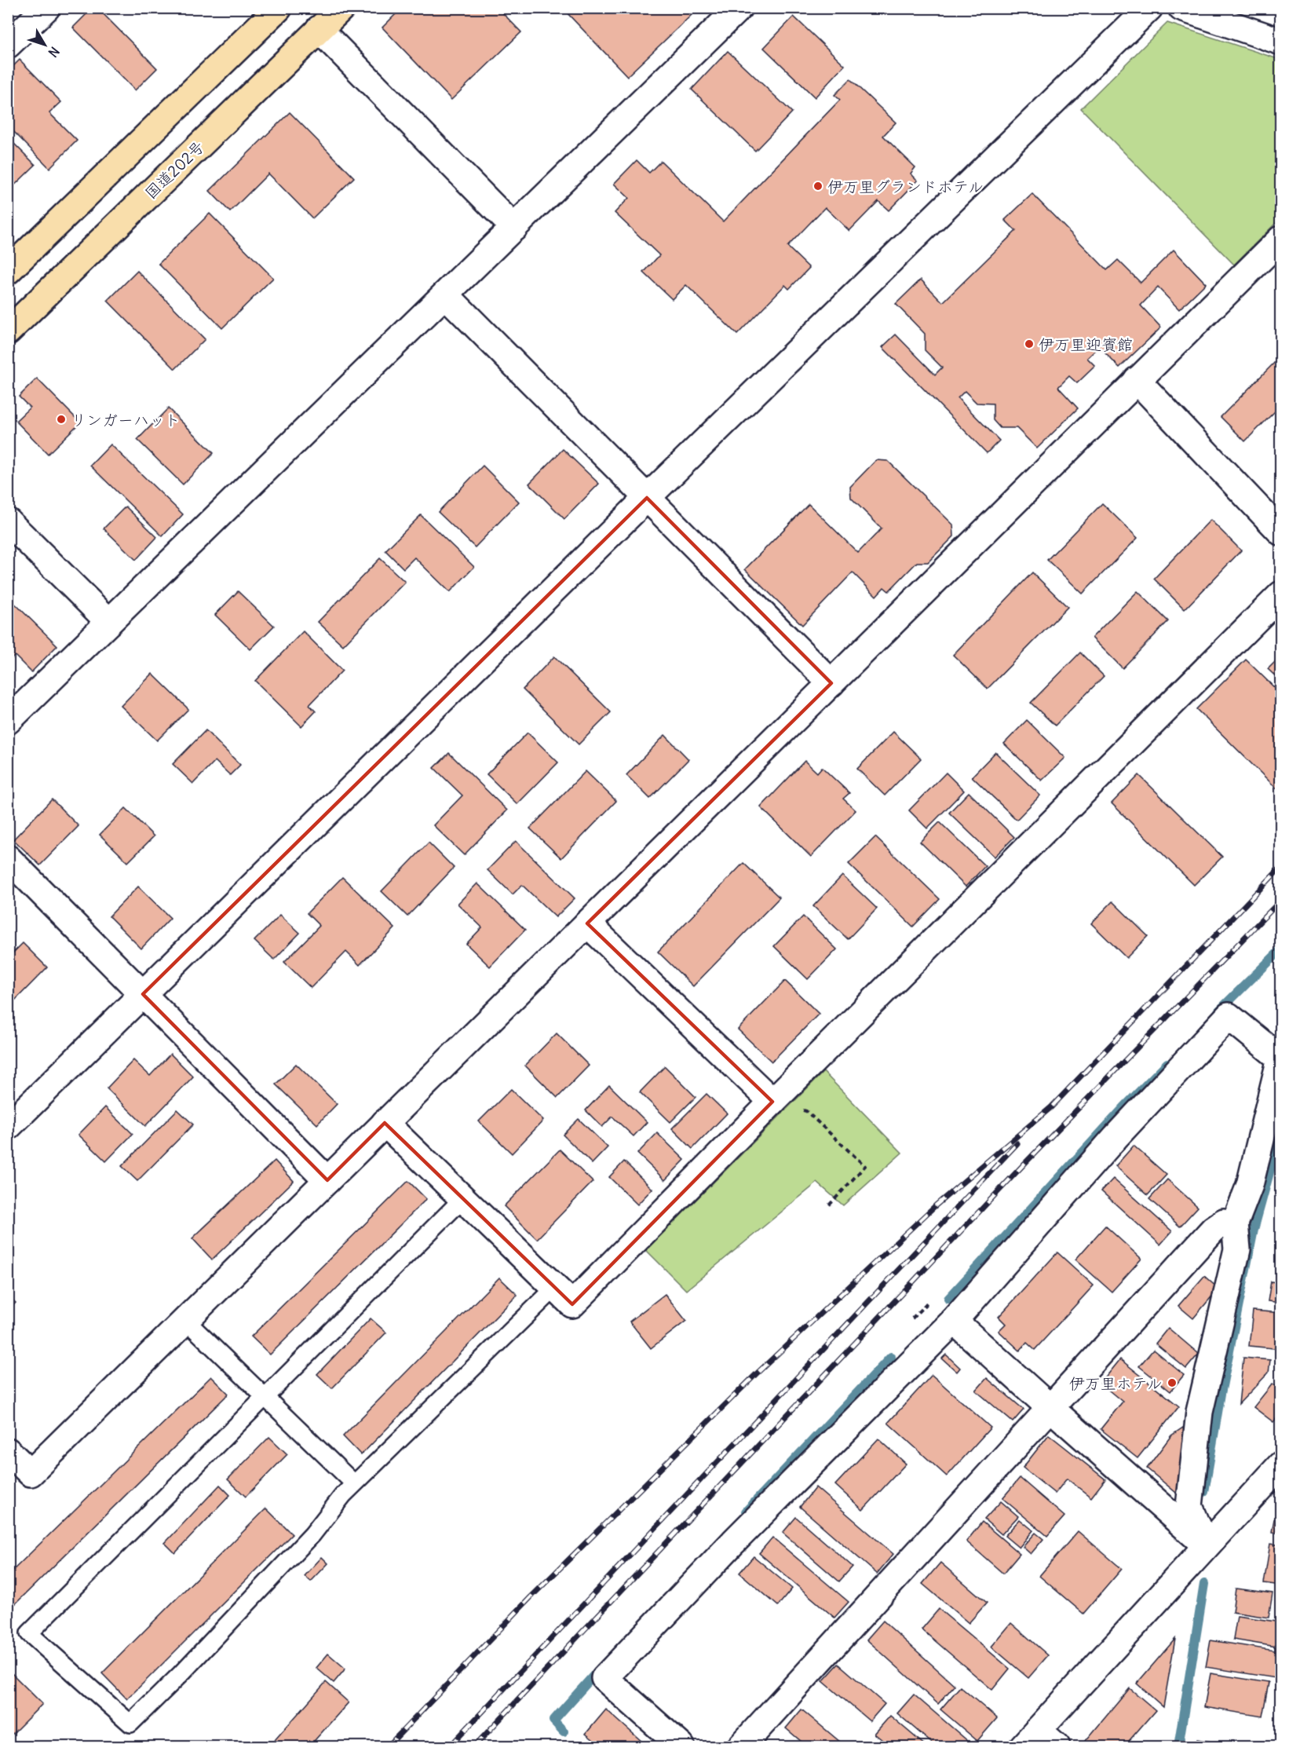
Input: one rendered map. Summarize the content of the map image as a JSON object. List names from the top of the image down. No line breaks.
{"streets":{"highway":["国道202号"]},"places":["伊万里グランドホテル","伊万里迎賓館","リンガーハット","伊万里ホテル"],"north":"bottom right"}
